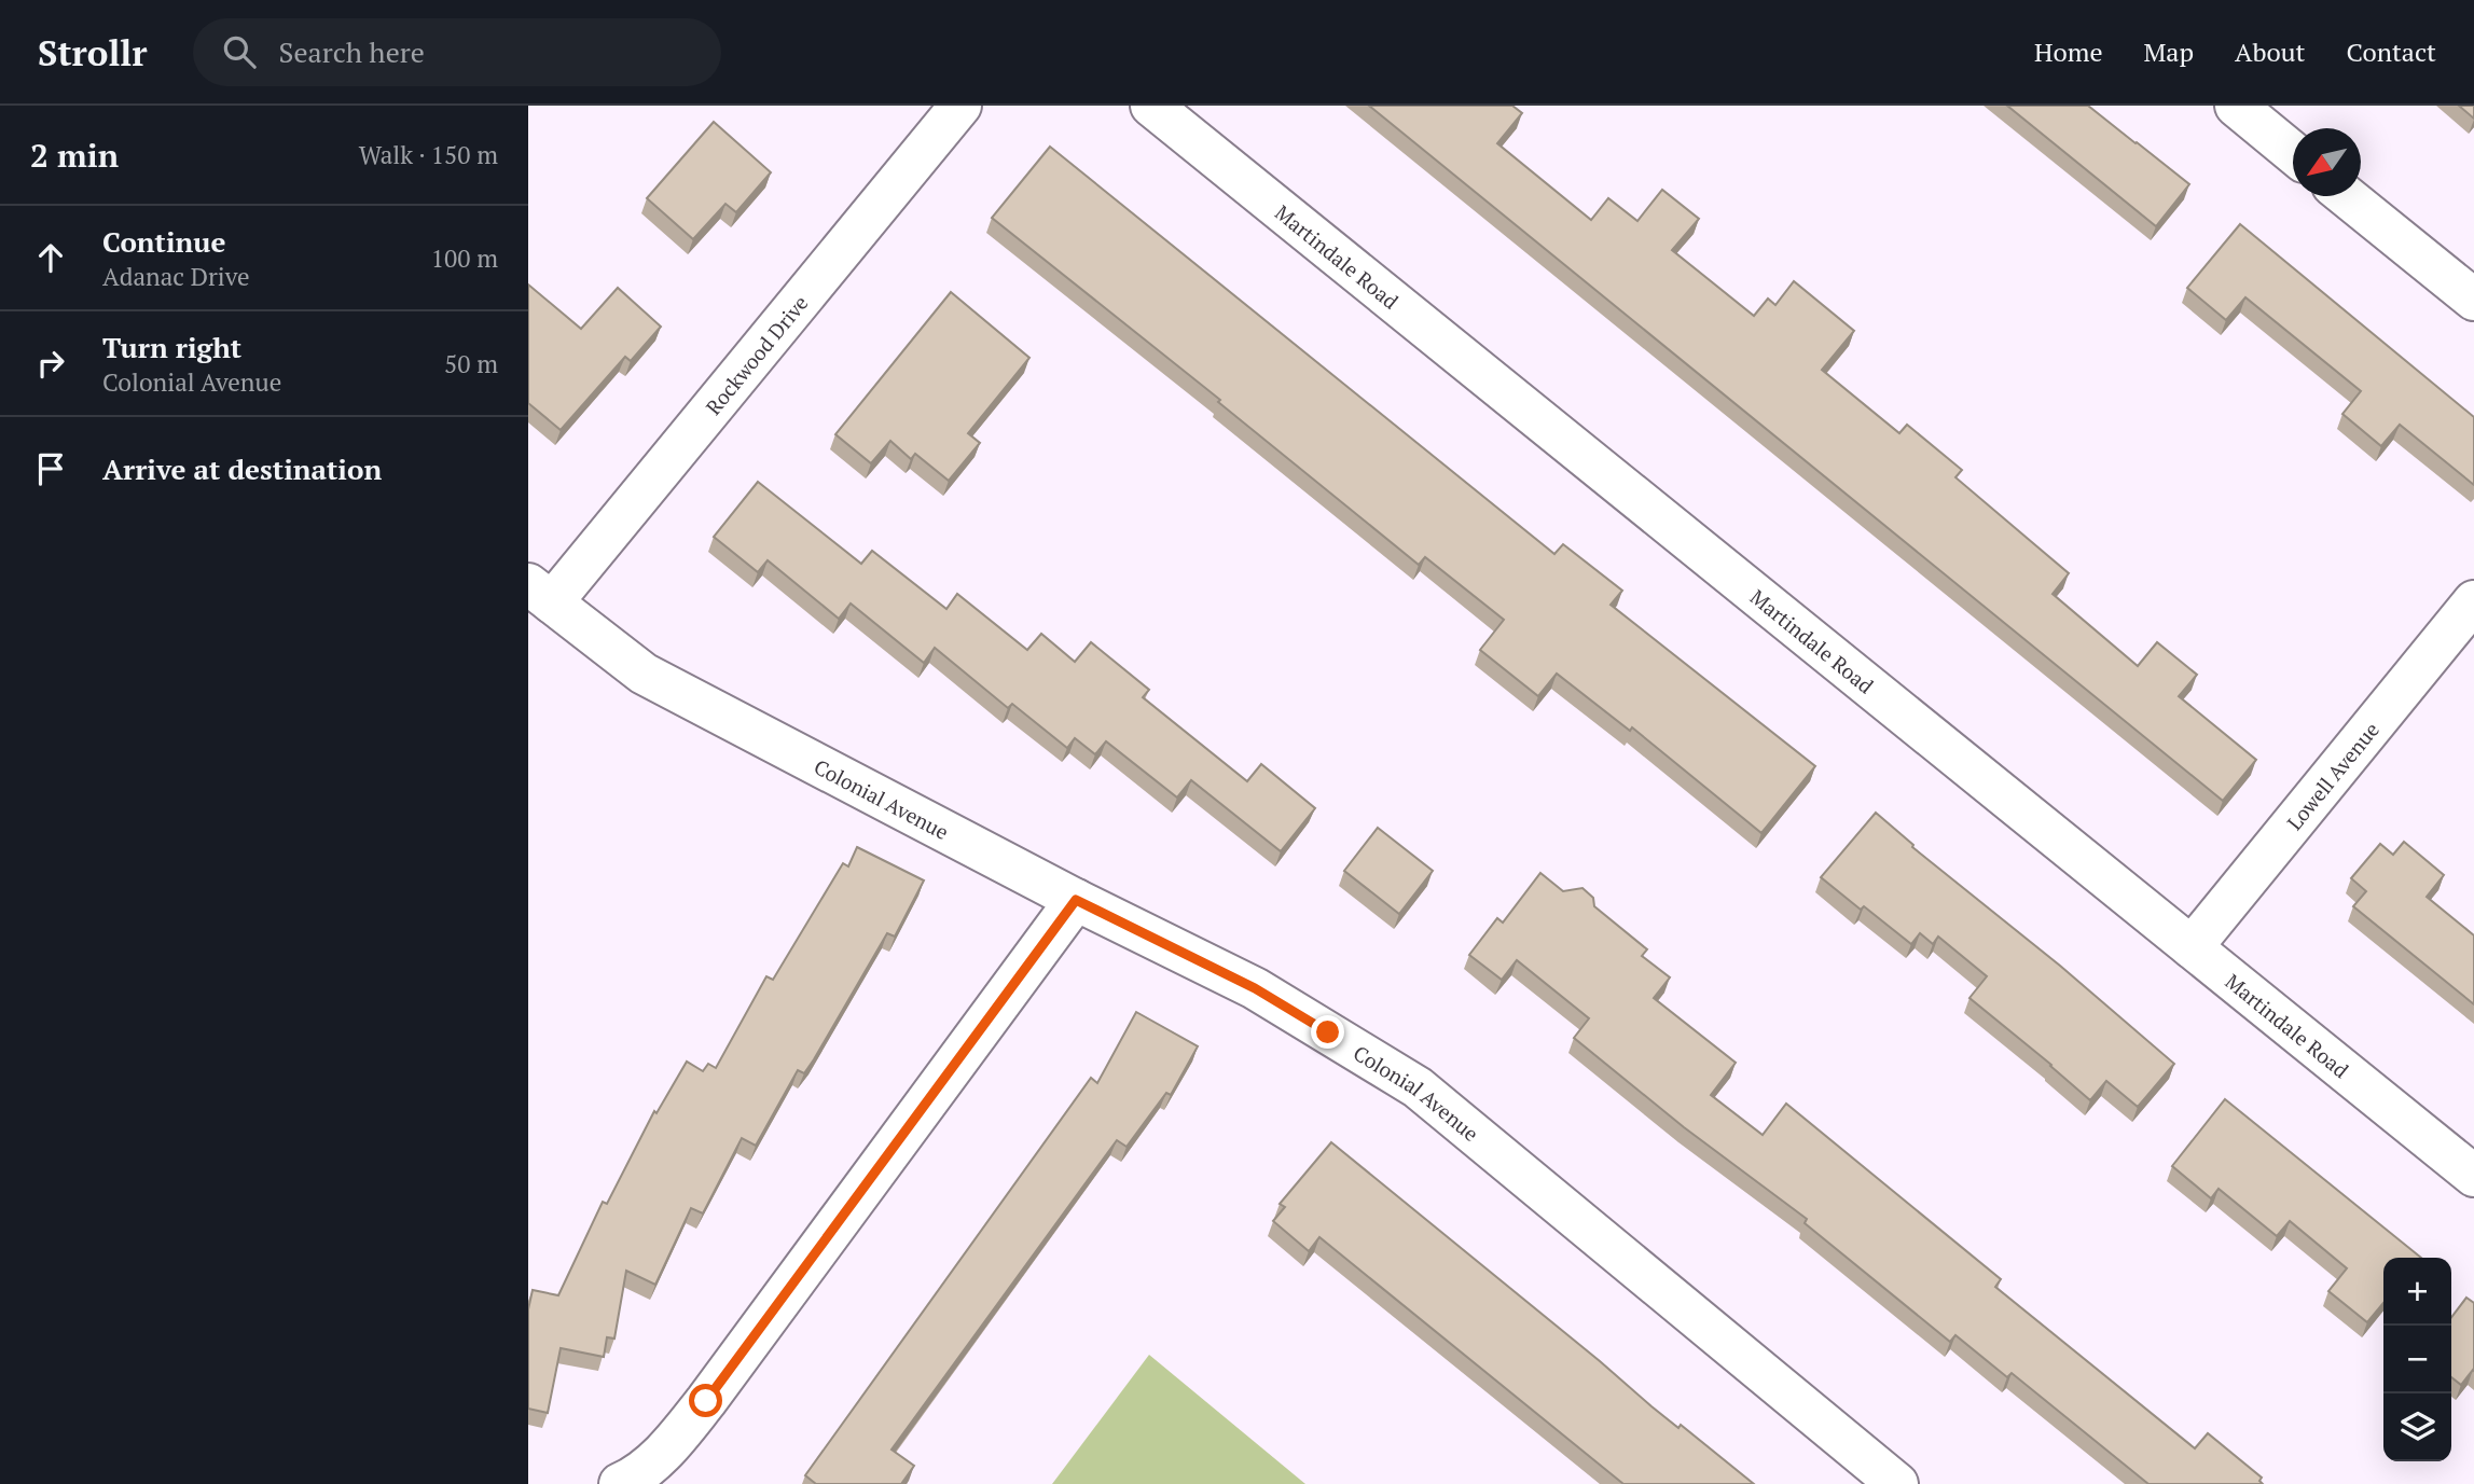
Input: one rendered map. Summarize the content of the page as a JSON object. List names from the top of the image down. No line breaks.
{"streets":{"street":["Martindale Road","Rockwood Drive","Lowell Avenue","Colonial Avenue"]},"crossings":[["Martindale Road","Lowell Avenue"],["Rockwood Drive","Colonial Avenue"]],"north":"bottom left","page":{"header":"Strollr","search":"Search here","nav":["Home","Map","About","Contact"],"heading":["2 min","Walk · 150 m"],"list":[["Continue","Adanac Drive","100 m"],["Turn right","Colonial Avenue","50 m"],"Arrive at destination"],"map_buttons":["+","−"]}}
